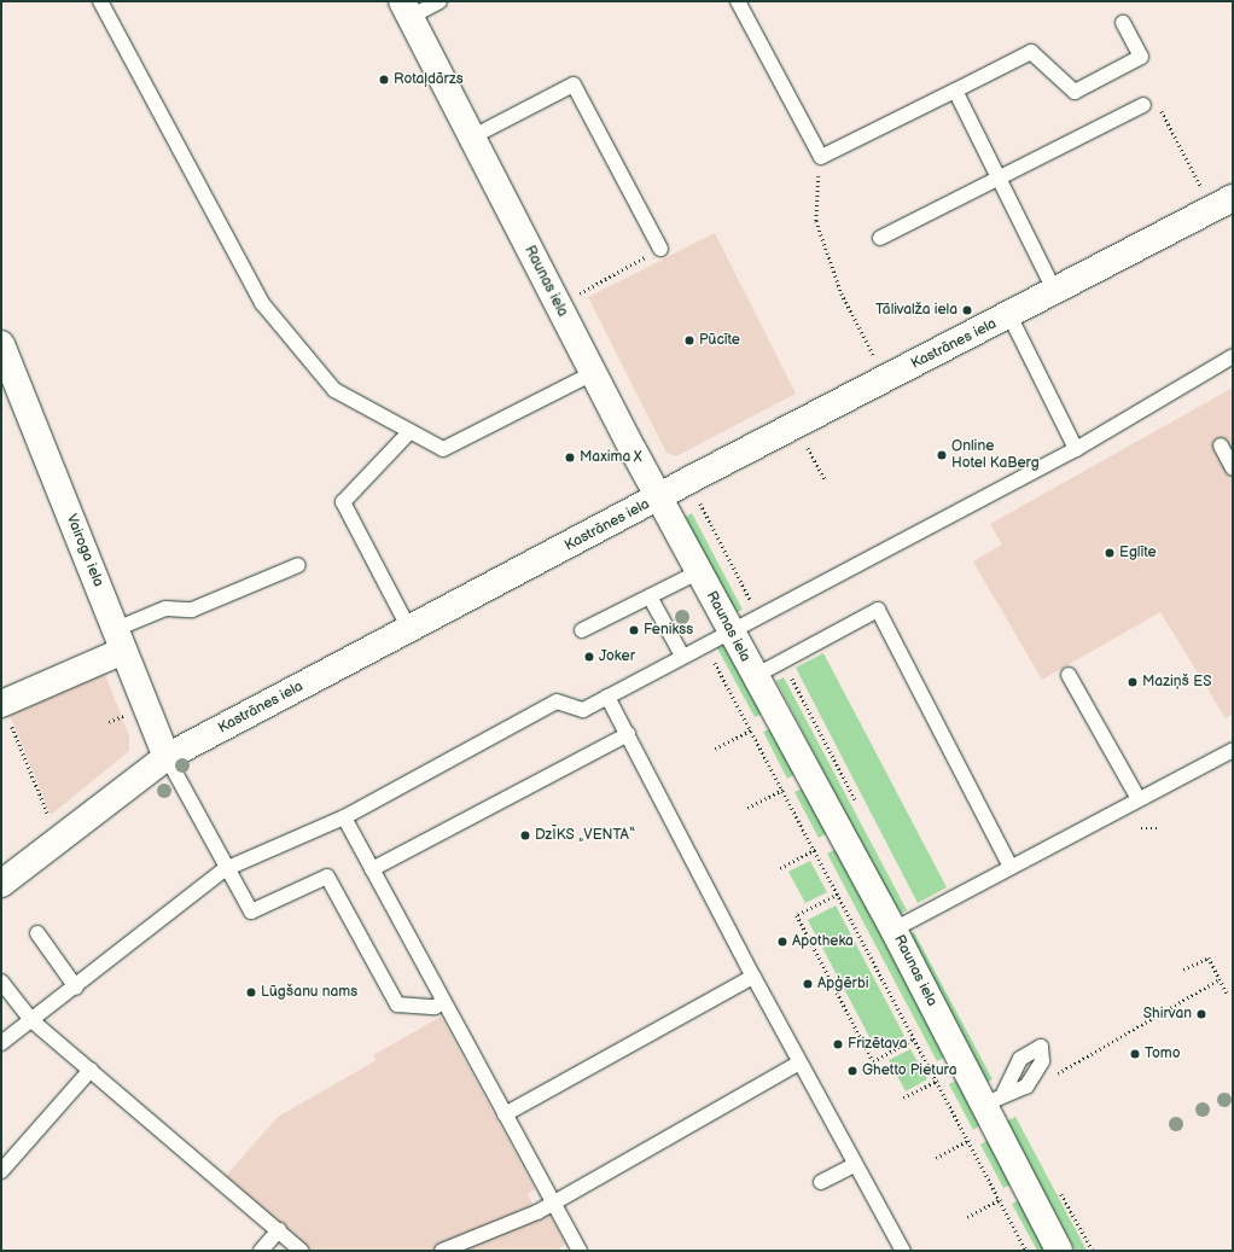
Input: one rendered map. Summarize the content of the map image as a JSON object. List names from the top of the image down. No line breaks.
{"streets":{"street":["Raunas iela","Kastrānes iela","Vairoga iela"]},"crossings":[["Raunas iela","Kastrānes iela"],["Kastrānes iela","Vairoga iela"]],"places":["Rotaļdārzs","Tālivalža iela","Pūcīte","Online Hotel KaBerg","Maxima X","Eglīte","Fenikss","Joker","Maziņš ES","DzĪKS „VENTA“","Apotheka","Apģērbi","Lūgšanu nams","Shirvan","Frizētava","Tomo","Ghetto Pietura"]}
